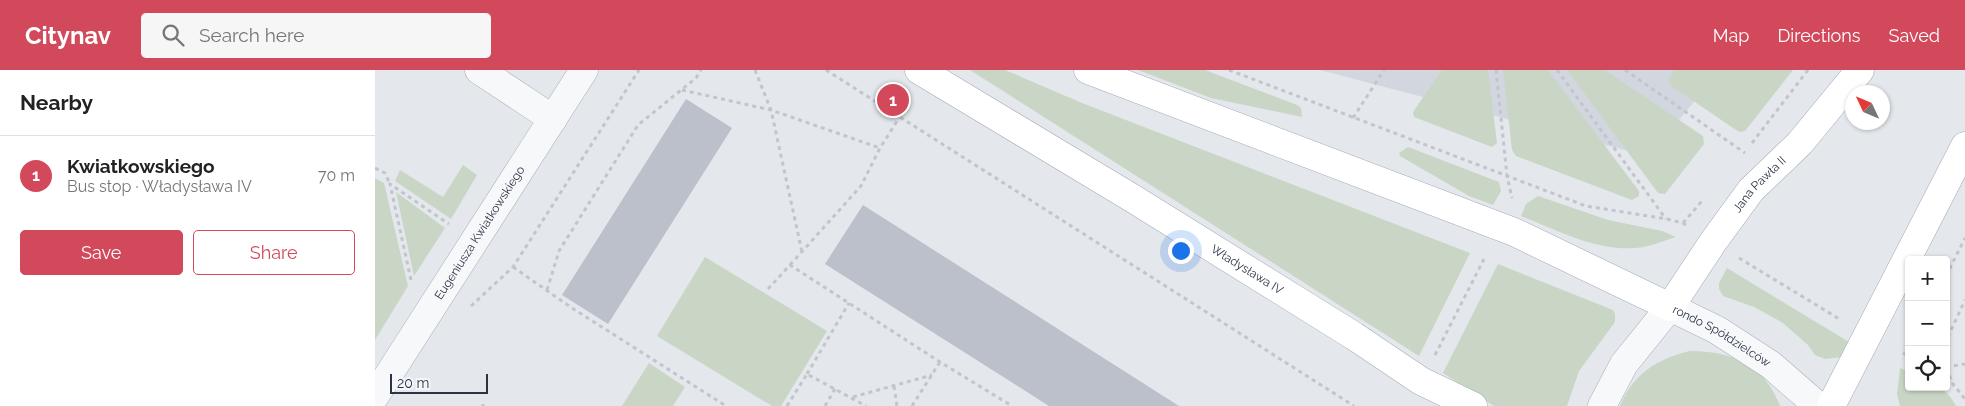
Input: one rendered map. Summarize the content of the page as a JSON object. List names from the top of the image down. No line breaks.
{"streets":{"main road":["Jana Pawła II","Władysława IV"],"street":["Eugeniusza Kwiatkowskiego","rondo Spółdzielców"]},"crossings":[["Jana Pawła II","rondo Spółdzielców"]],"scale_bar":"20 m","north":"top left","page":{"header":"Citynav","search":"Search here","nav":["Map","Directions","Saved"],"heading":"Nearby","pins":"1","list":[{"mark":"1","name":"Kwiatkowskiego","note":"Bus stop · Władysława IV","value":"70 m"}],"buttons":["Save","Share"],"map_buttons":["+","−"],"scale":"20 m"}}
